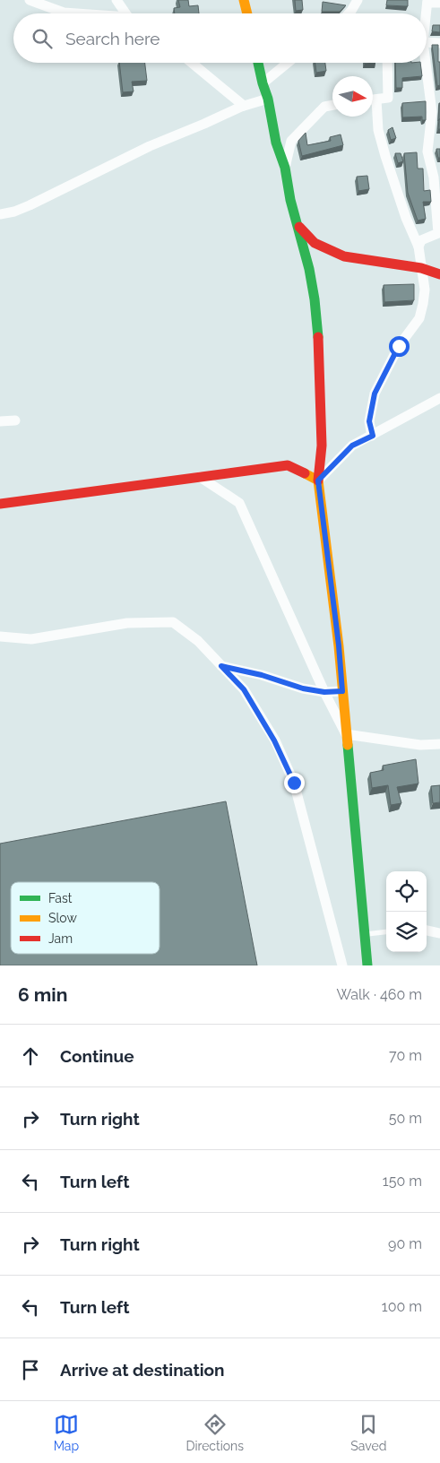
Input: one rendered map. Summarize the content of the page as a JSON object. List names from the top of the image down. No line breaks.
{"legend":["Fast","Slow","Jam"],"north":"right","page":{"search":"Search here","heading":["6 min","Walk · 460 m"],"list":[["Continue","70 m"],["Turn right","50 m"],["Turn left","150 m"],["Turn right","90 m"],["Turn left","100 m"],"Arrive at destination"],"nav":["Map","Directions","Saved"]}}
